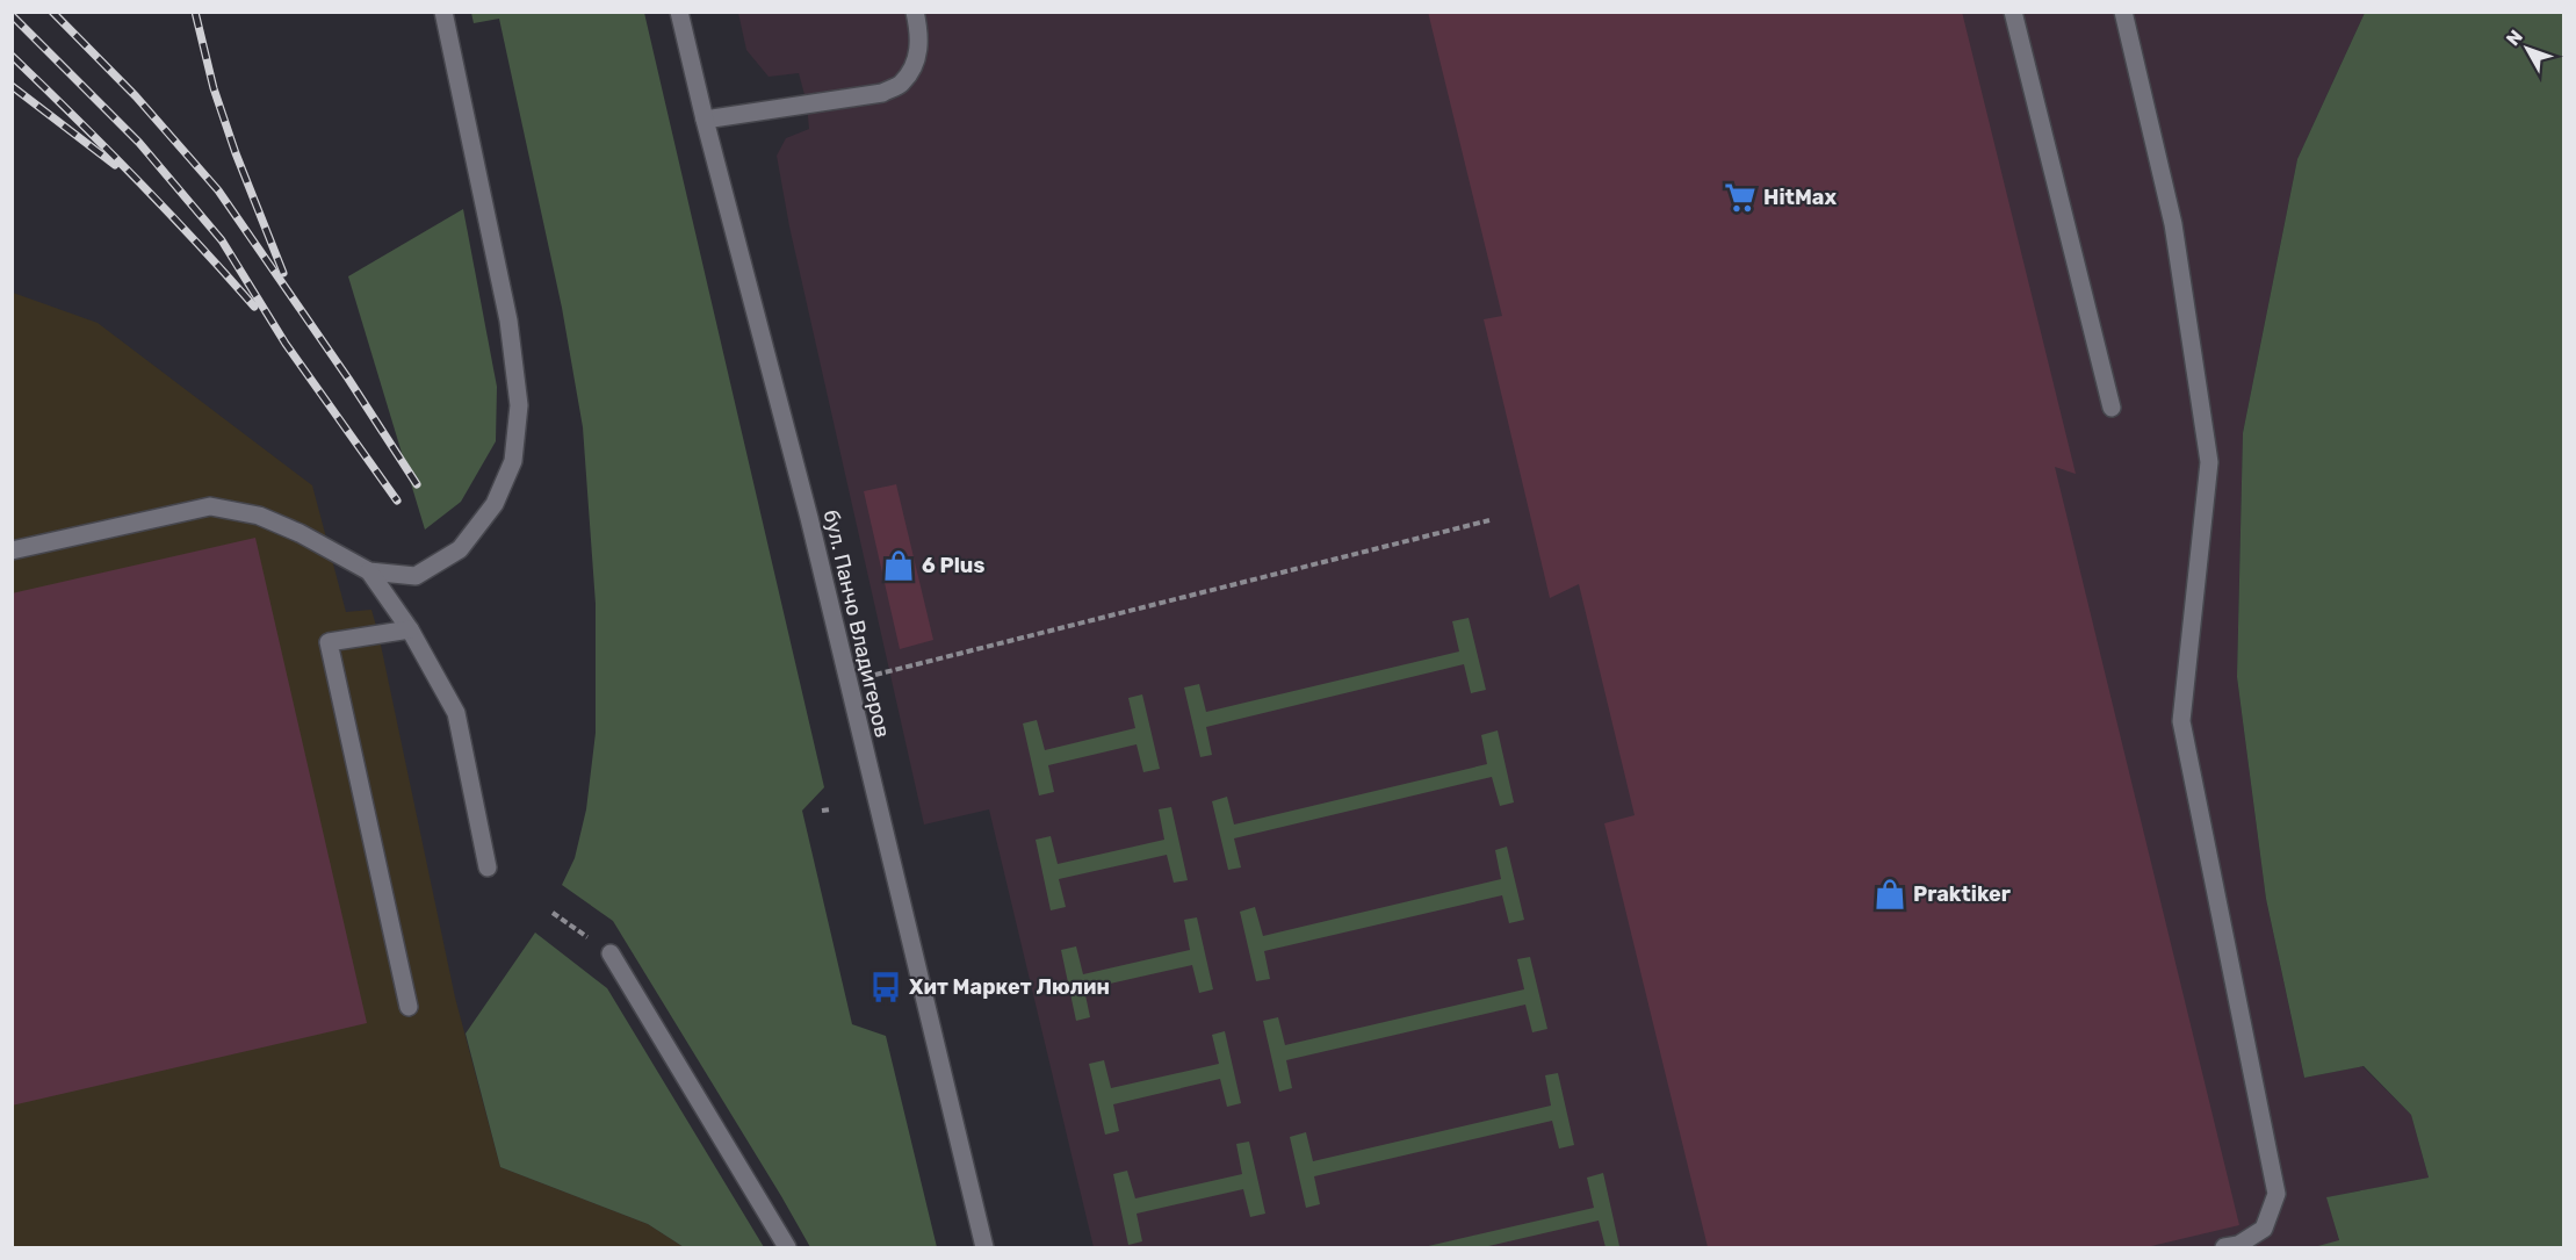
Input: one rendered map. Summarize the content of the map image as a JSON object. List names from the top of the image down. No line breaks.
{"streets":{"street":["бул. Панчо Владигеров"]},"places":{"supermarket":["HitMax"],"shop":["6 Plus","Praktiker"],"bus stop":["Хит Маркет Люлин"]},"north":"top left"}
